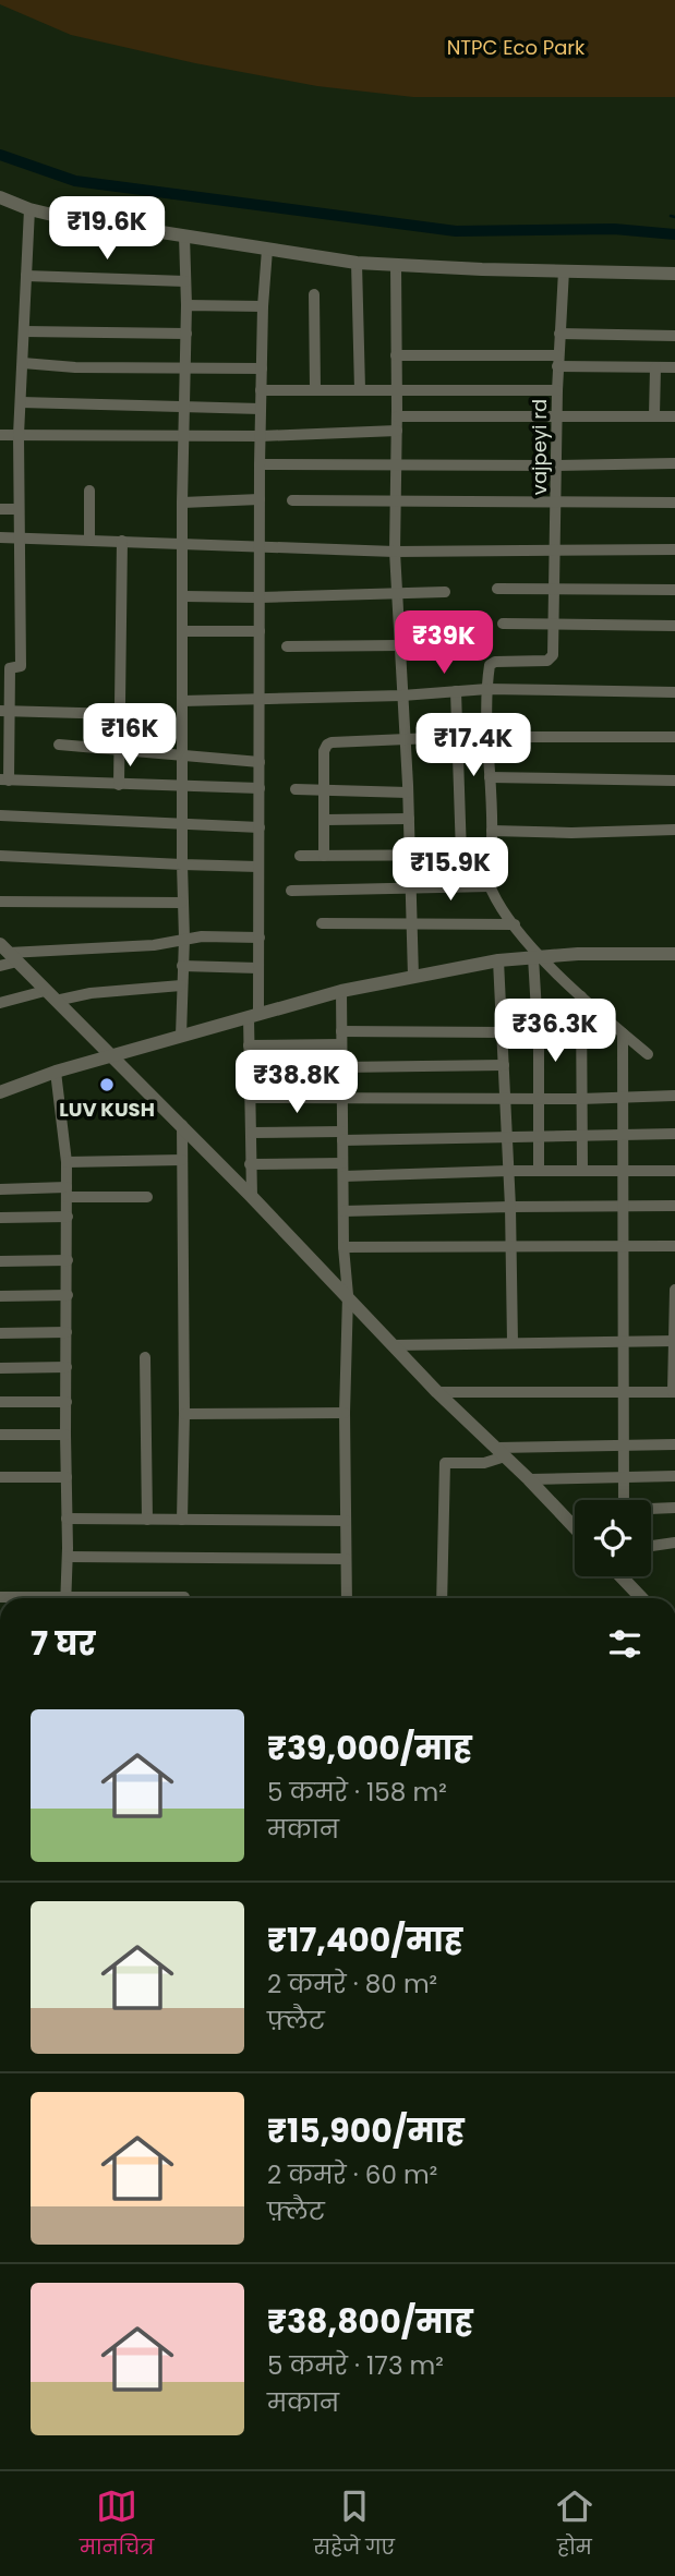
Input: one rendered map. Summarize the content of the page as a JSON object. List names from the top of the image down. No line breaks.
{"streets":{"street":["vajpeyi rd"]},"parks":["NTPC Eco Park"],"places":["LUV KUSH"],"page":{"price":["₹19.6K","₹39K","₹16K","₹17.4K","₹15.9K","₹36.3K","₹38.8K"],"heading":"7 घर","list":[{"name":"₹39,000/माह","note":"5 कमरे · 158 m² · मकान"},{"name":"₹17,400/माह","note":"2 कमरे · 80 m² · फ़्लैट"},{"name":"₹15,900/माह","note":"2 कमरे · 60 m² · फ़्लैट"},{"name":"₹38,800/माह","note":"5 कमरे · 173 m² · मकान"}],"tabs":["मानचित्र","सहेजे गए","होम"]}}
